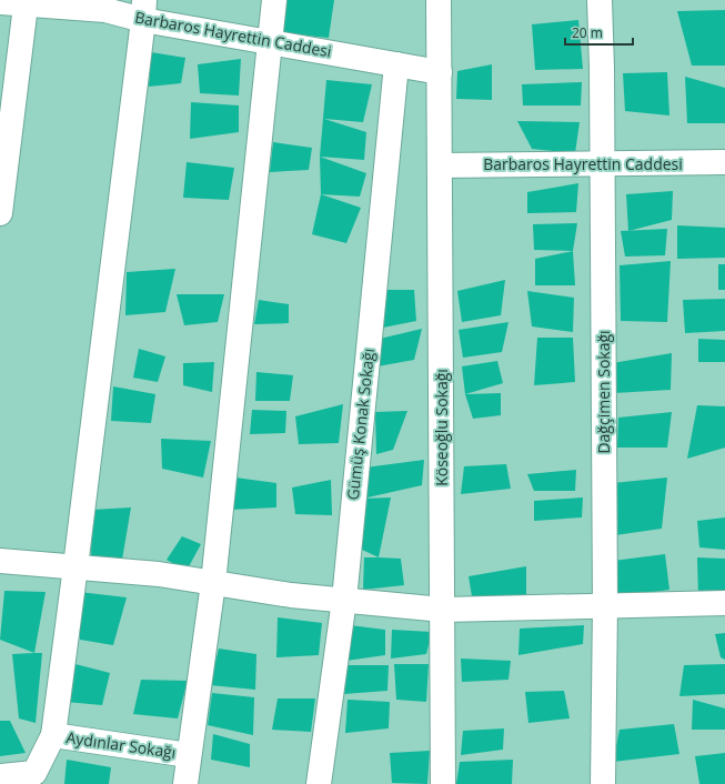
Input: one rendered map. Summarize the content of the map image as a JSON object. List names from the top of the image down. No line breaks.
{"streets":{"street":["Barbaros Hayrettin Caddesi","Dağçimen Sokağı","Gümüş Konak Sokağı","Köseoğlu Sokağı","Aydınlar Sokağı"]},"crossings":[["Barbaros Hayrettin Caddesi","Dağçimen Sokağı"],["Barbaros Hayrettin Caddesi","Gümüş Konak Sokağı"],["Barbaros Hayrettin Caddesi","Köseoğlu Sokağı"]],"scale_bar":"20 m"}
